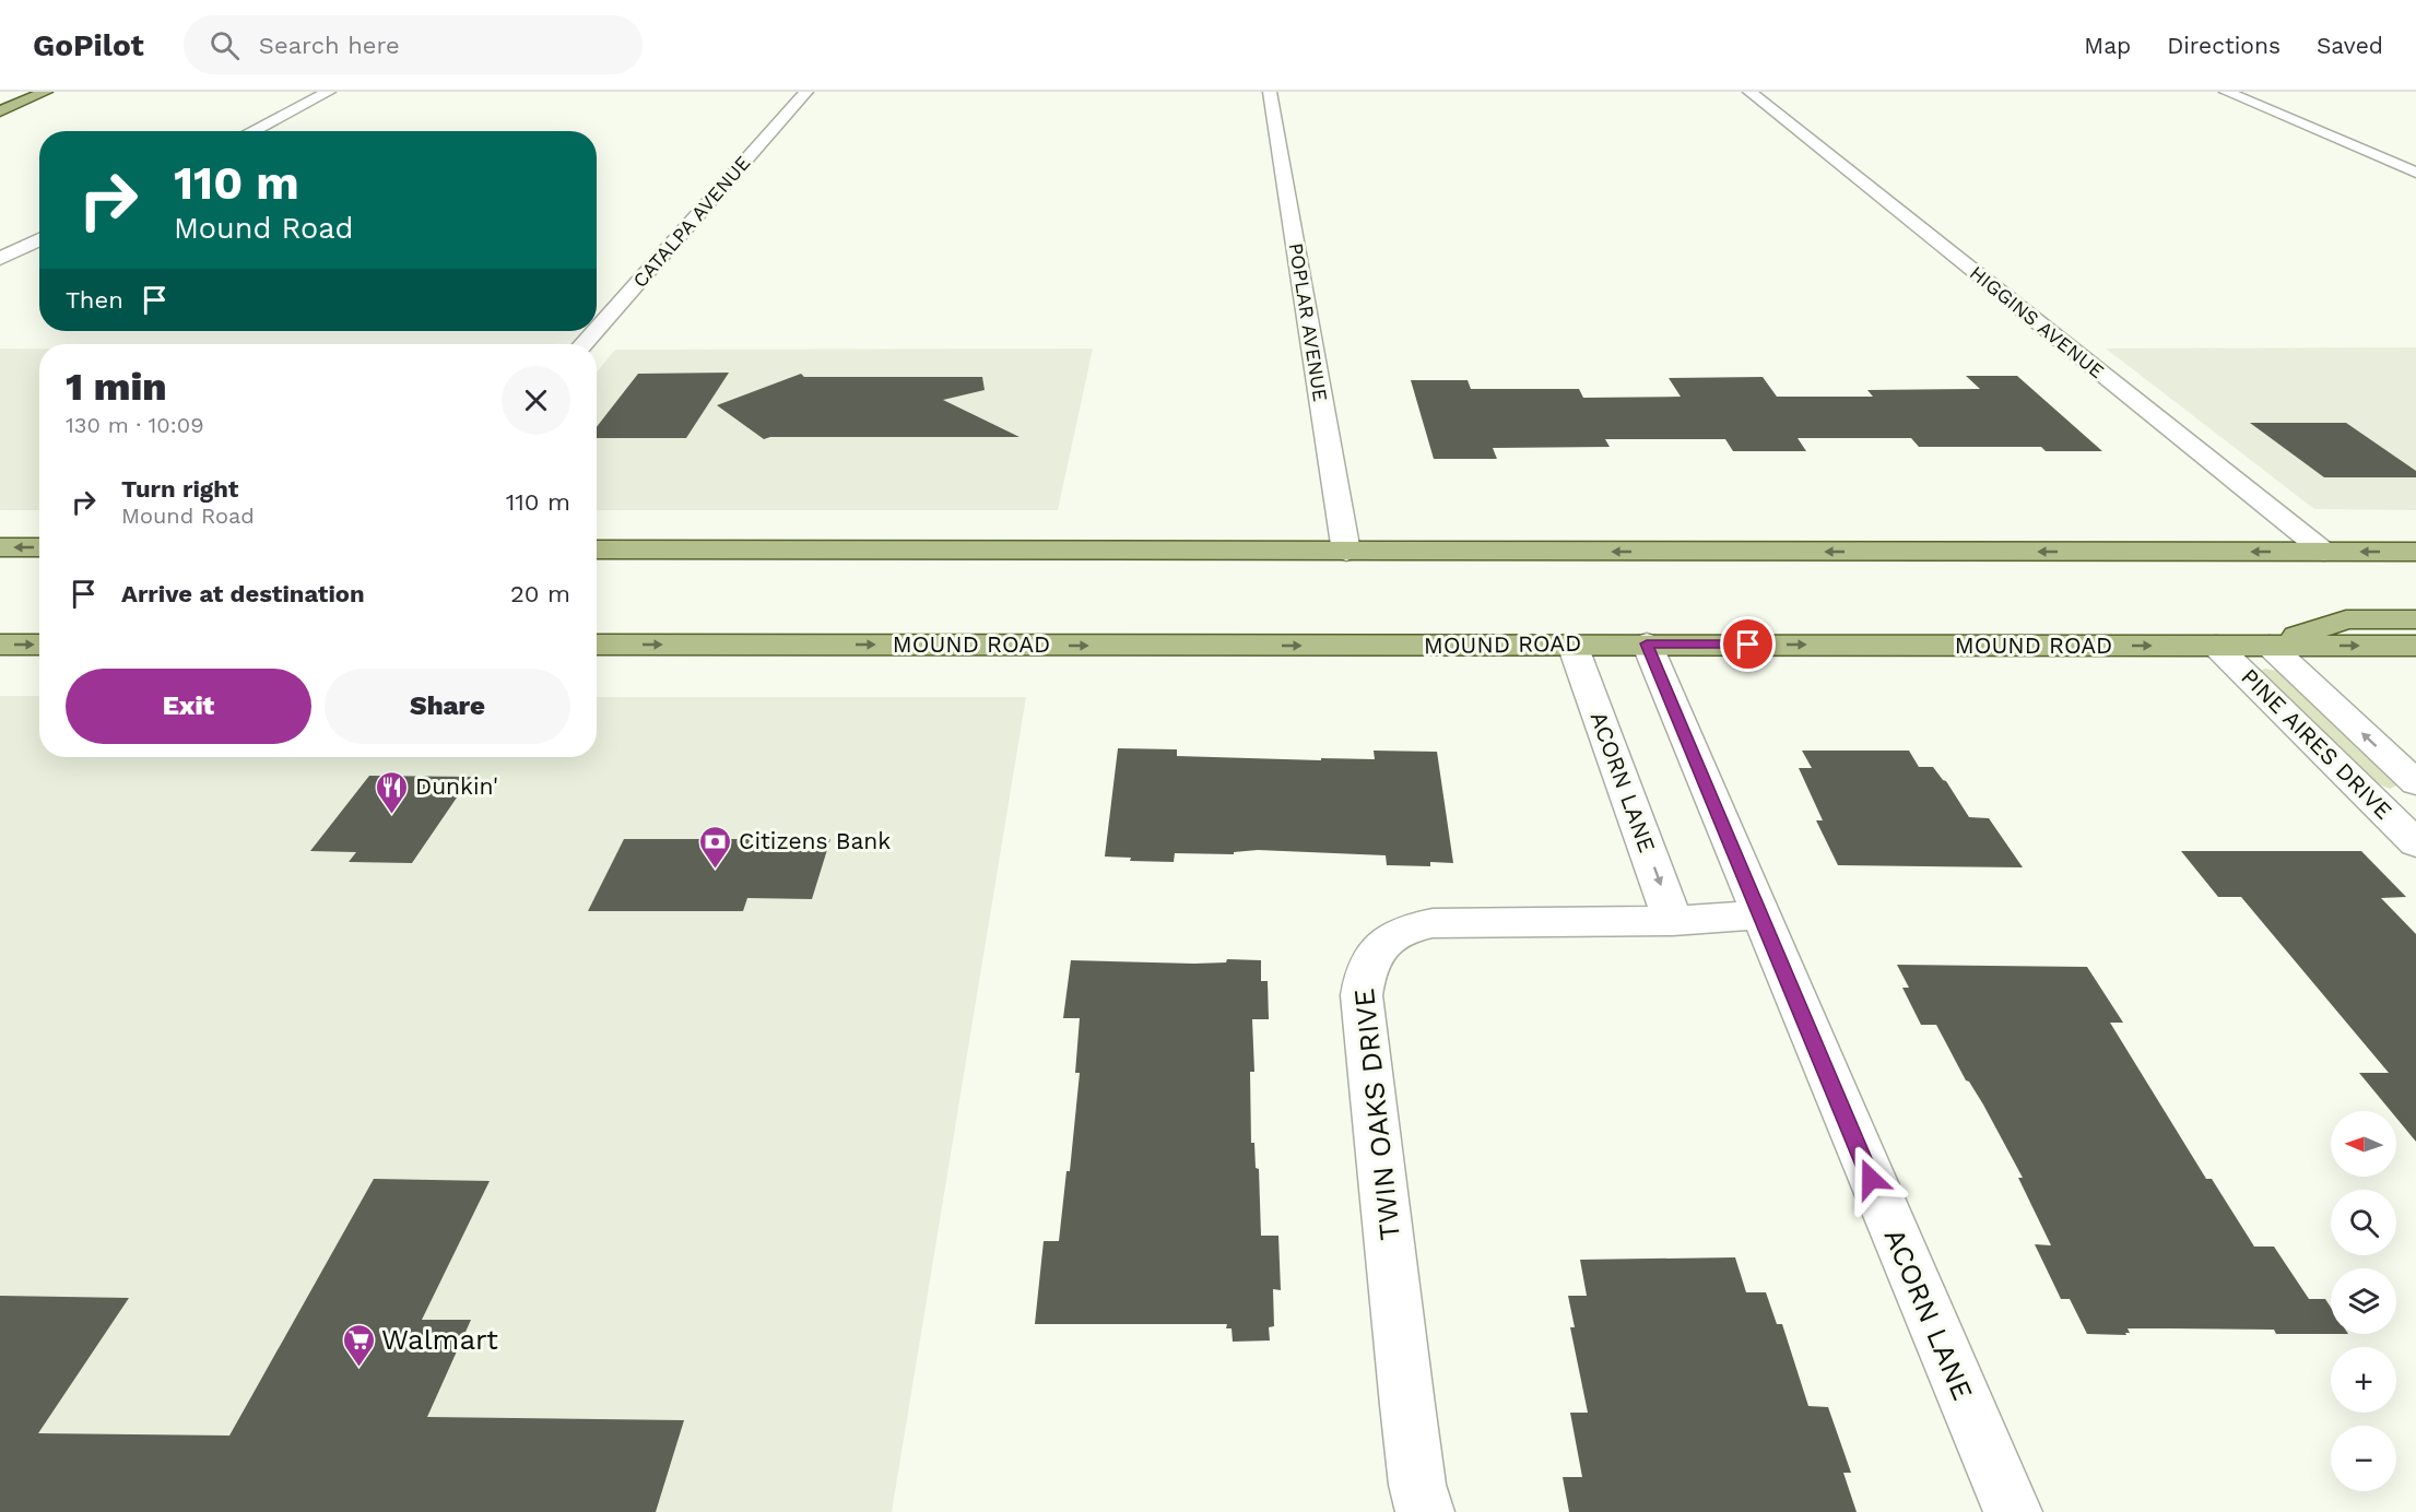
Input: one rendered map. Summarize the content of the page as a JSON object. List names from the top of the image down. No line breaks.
{"streets":{"main road":["MOUND ROAD"],"street":["CATALPA AVENUE","POPLAR AVENUE","HIGGINS AVENUE","PINE AIRES DRIVE","ACORN LANE","TWIN OAKS DRIVE"]},"crossings":[["MOUND ROAD","PINE AIRES DRIVE"],["MOUND ROAD","ACORN LANE"],["ACORN LANE","TWIN OAKS DRIVE"]],"places":{"restaurant":["Dunkin'"],"bank":["Citizens Bank"],"supermarket":["Walmart"]},"north":"left","page":{"header":"GoPilot","search":"Search here","nav":["Map","Directions","Saved"],"turn":["110 m","Mound Road"],"then":"Then","heading":["1 min","130 m · 10:09"],"list":[{"name":"Turn right","note":"Mound Road","value":"110 m"},{"name":"Arrive at destination","value":"20 m"}],"buttons":["Exit","Share"],"map_buttons":["+","−"]}}
